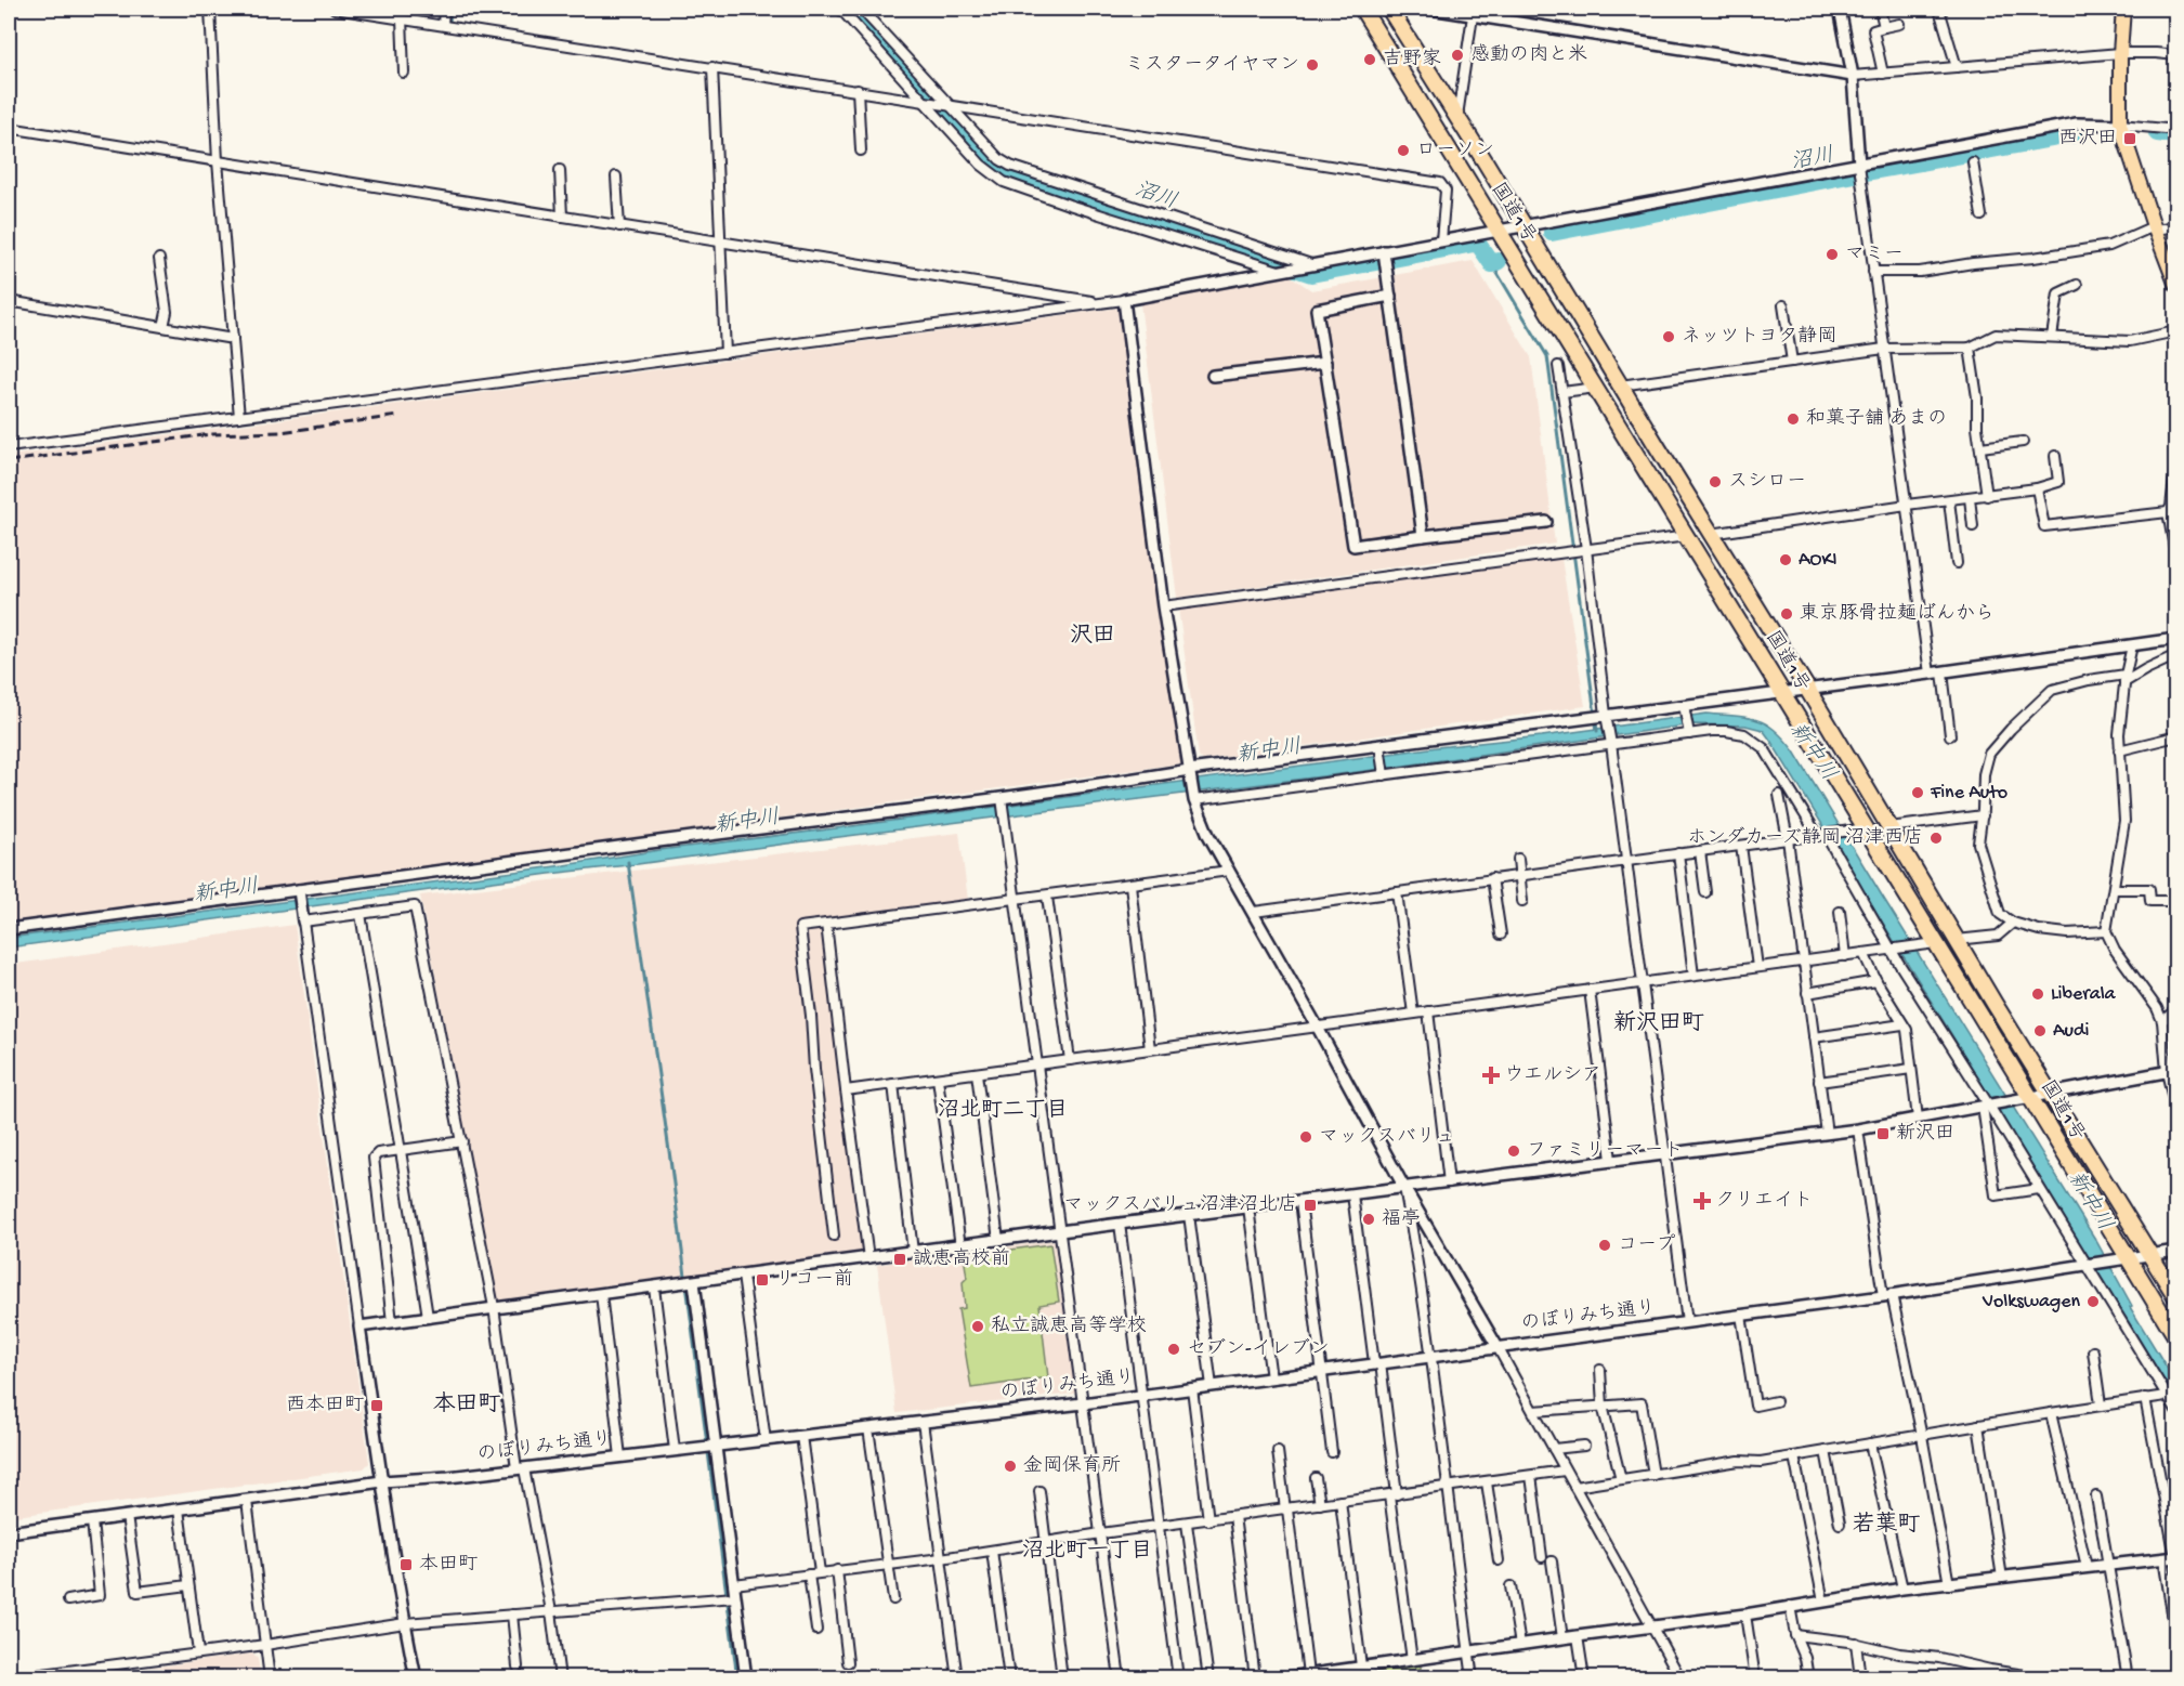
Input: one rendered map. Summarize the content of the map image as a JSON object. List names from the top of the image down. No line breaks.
{"streets":{"highway":["国道1号"],"street":["のぼりみち通り"]},"crossings":[["国道1号","のぼりみち通り"]],"districts":["沢田","新沢田町","沼北町二丁目","本田町","若葉町","沼北町一丁目"],"water":["沼川","新中川"],"places":{"other":["感動の肉と米","吉野家","ミスタータイヤマン","ローソン","マミー","ネッツトヨタ静岡","和菓子舗 あまの","スシロー","AOKI","東京豚骨拉麺ばんから","Fine Auto","ホンダカーズ静岡 沼津西店","Liberala","Audi","マックスバリュ","ファミリーマート","福亭","コープ","Volkswagen","私立誠恵高等学校","セブン-イレブン","金岡保育所"],"transit":["西沢田","新沢田","マックスバリュ沼津沼北店","誠恵高校前","リコー前","西本田町","本田町"],"health":["ウエルシア","クリエイト"]}}
